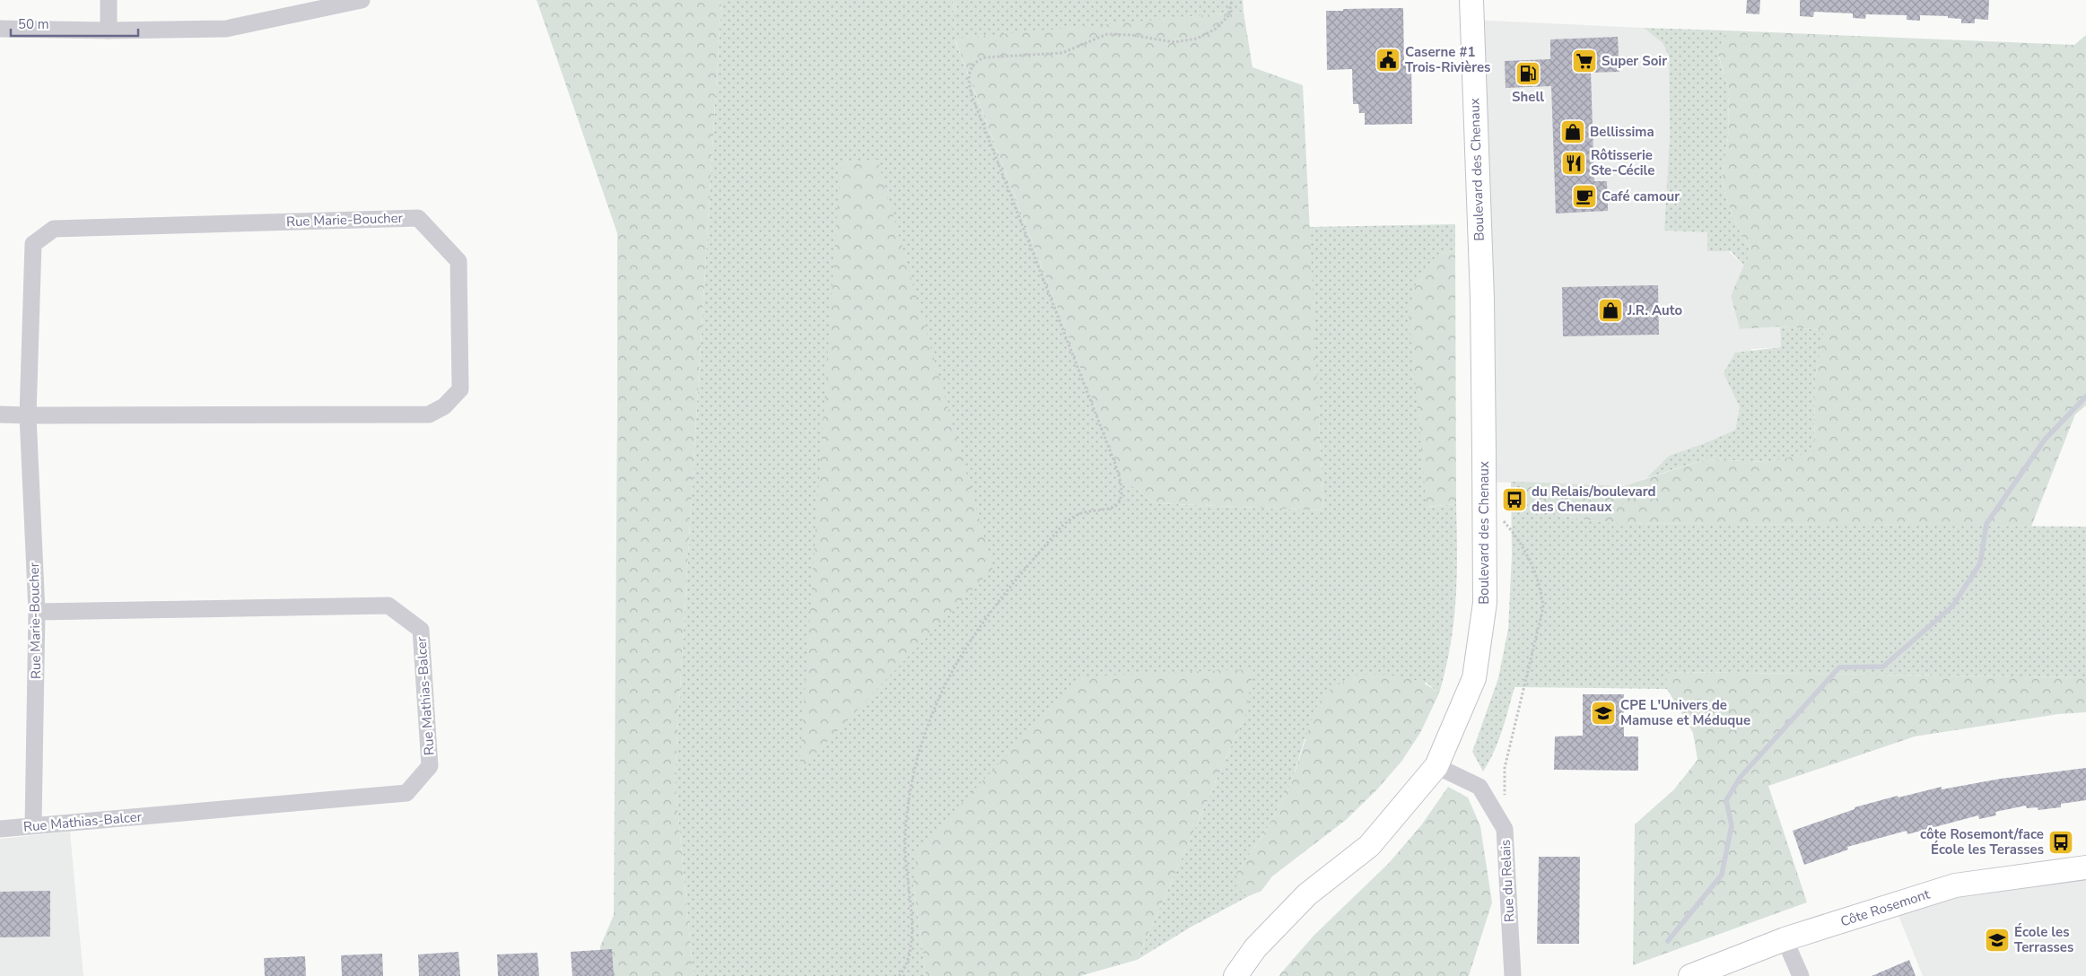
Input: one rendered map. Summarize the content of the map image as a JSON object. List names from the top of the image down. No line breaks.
{"streets":{"main road":["Boulevard des Chenaux","Côte Rosemont"],"street":["Rue Marie-Boucher","Rue Mathias-Balcer","Rue du Relais"]},"crossings":[["Boulevard des Chenaux","Rue du Relais"],["Rue Marie-Boucher","Rue Mathias-Balcer"]],"places":{"public building":["Caserne #1 Trois-Rivières"],"supermarket":["Super Soir"],"fuel station":["Shell"],"shop":["Bellissima","J.R. Auto"],"restaurant":["Rôtisserie Ste-Cécile"],"cafe":["Café camour"],"bus stop":["du Relais/boulevard des Chenaux","côte Rosemont/face École les Terasses"],"school or university":["CPE L'Univers de Mamuse et Méduque","École les Terrasses"]},"scale_bar":"50 m"}
